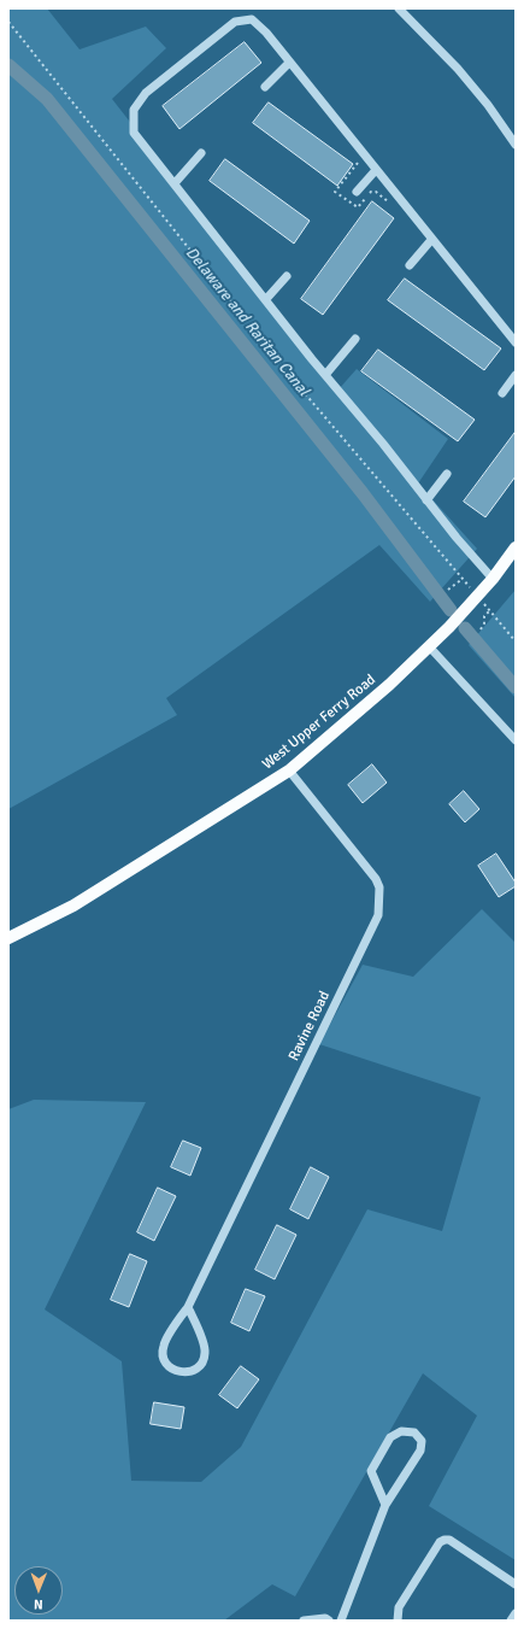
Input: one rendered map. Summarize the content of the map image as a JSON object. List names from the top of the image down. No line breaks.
{"streets":{"main road":["West Upper Ferry Road"],"street":["Ravine Road"]},"crossings":[["West Upper Ferry Road","Ravine Road"]],"water":["Delaware and Raritan Canal"],"north":"bottom"}
